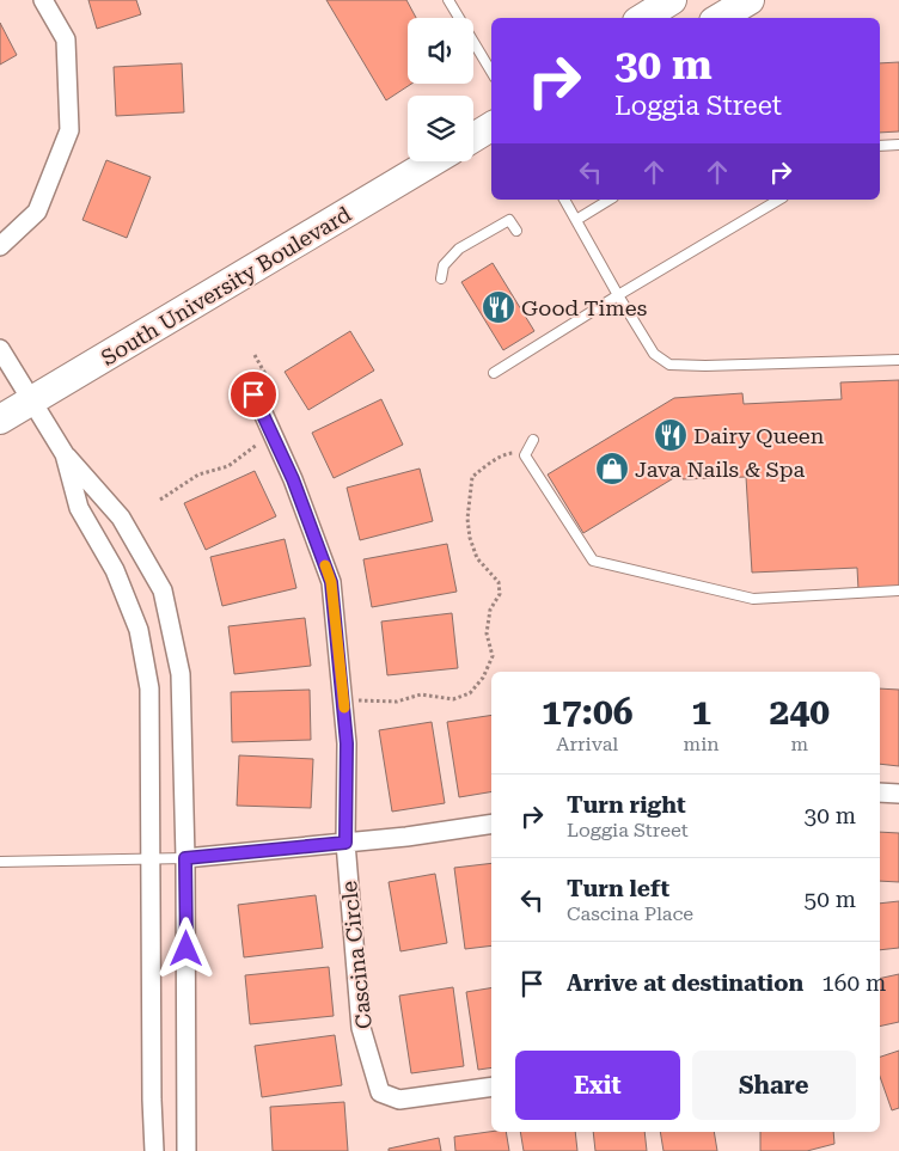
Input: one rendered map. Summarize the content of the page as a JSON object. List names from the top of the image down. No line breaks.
{"streets":{"main road":["South University Boulevard"],"street":["Cascina Circle"]},"places":{"restaurant":["Good Times","Dairy Queen"],"shop":["Java Nails & Spa"]},"page":{"turn":["30 m","Loggia Street"],"eta":["17:06","Arrival","1","min","240","m"],"list":[{"name":"Turn right","note":"Loggia Street","value":"30 m"},{"name":"Turn left","note":"Cascina Place","value":"50 m"},{"name":"Arrive at destination","value":"160 m"}],"buttons":["Exit","Share"]}}
